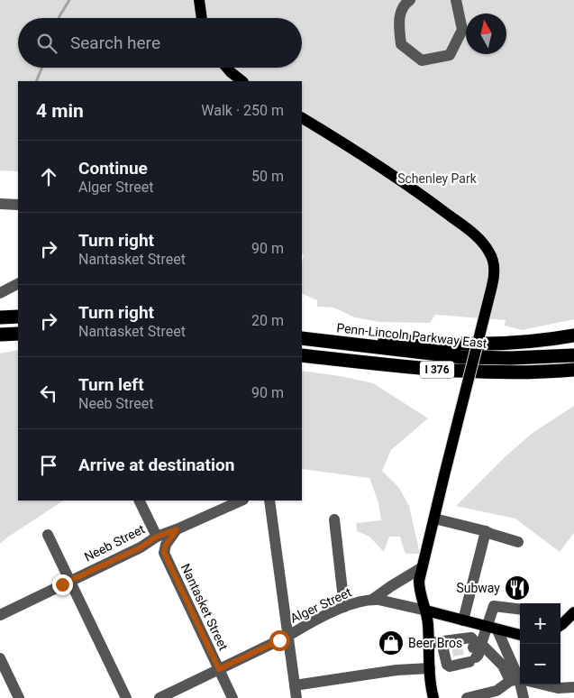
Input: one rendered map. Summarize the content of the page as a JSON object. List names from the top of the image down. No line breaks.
{"streets":{"highway":["Penn-Lincoln Parkway East","I 376"],"street":["Neeb Street","Alger Street","Nantasket Street"]},"crossings":[["Neeb Street","Nantasket Street"],["Alger Street","Nantasket Street"]],"parks":["Schenley Park"],"places":{"restaurant":["Subway"],"shop":["Beer Bros"]},"north":"top","page":{"search":"Search here","heading":["4 min","Walk · 250 m"],"list":[["Continue","Alger Street","50 m"],["Turn right","Nantasket Street","90 m"],["Turn right","Nantasket Street","20 m"],["Turn left","Neeb Street","90 m"],"Arrive at destination"],"map_buttons":["+","−"]}}
